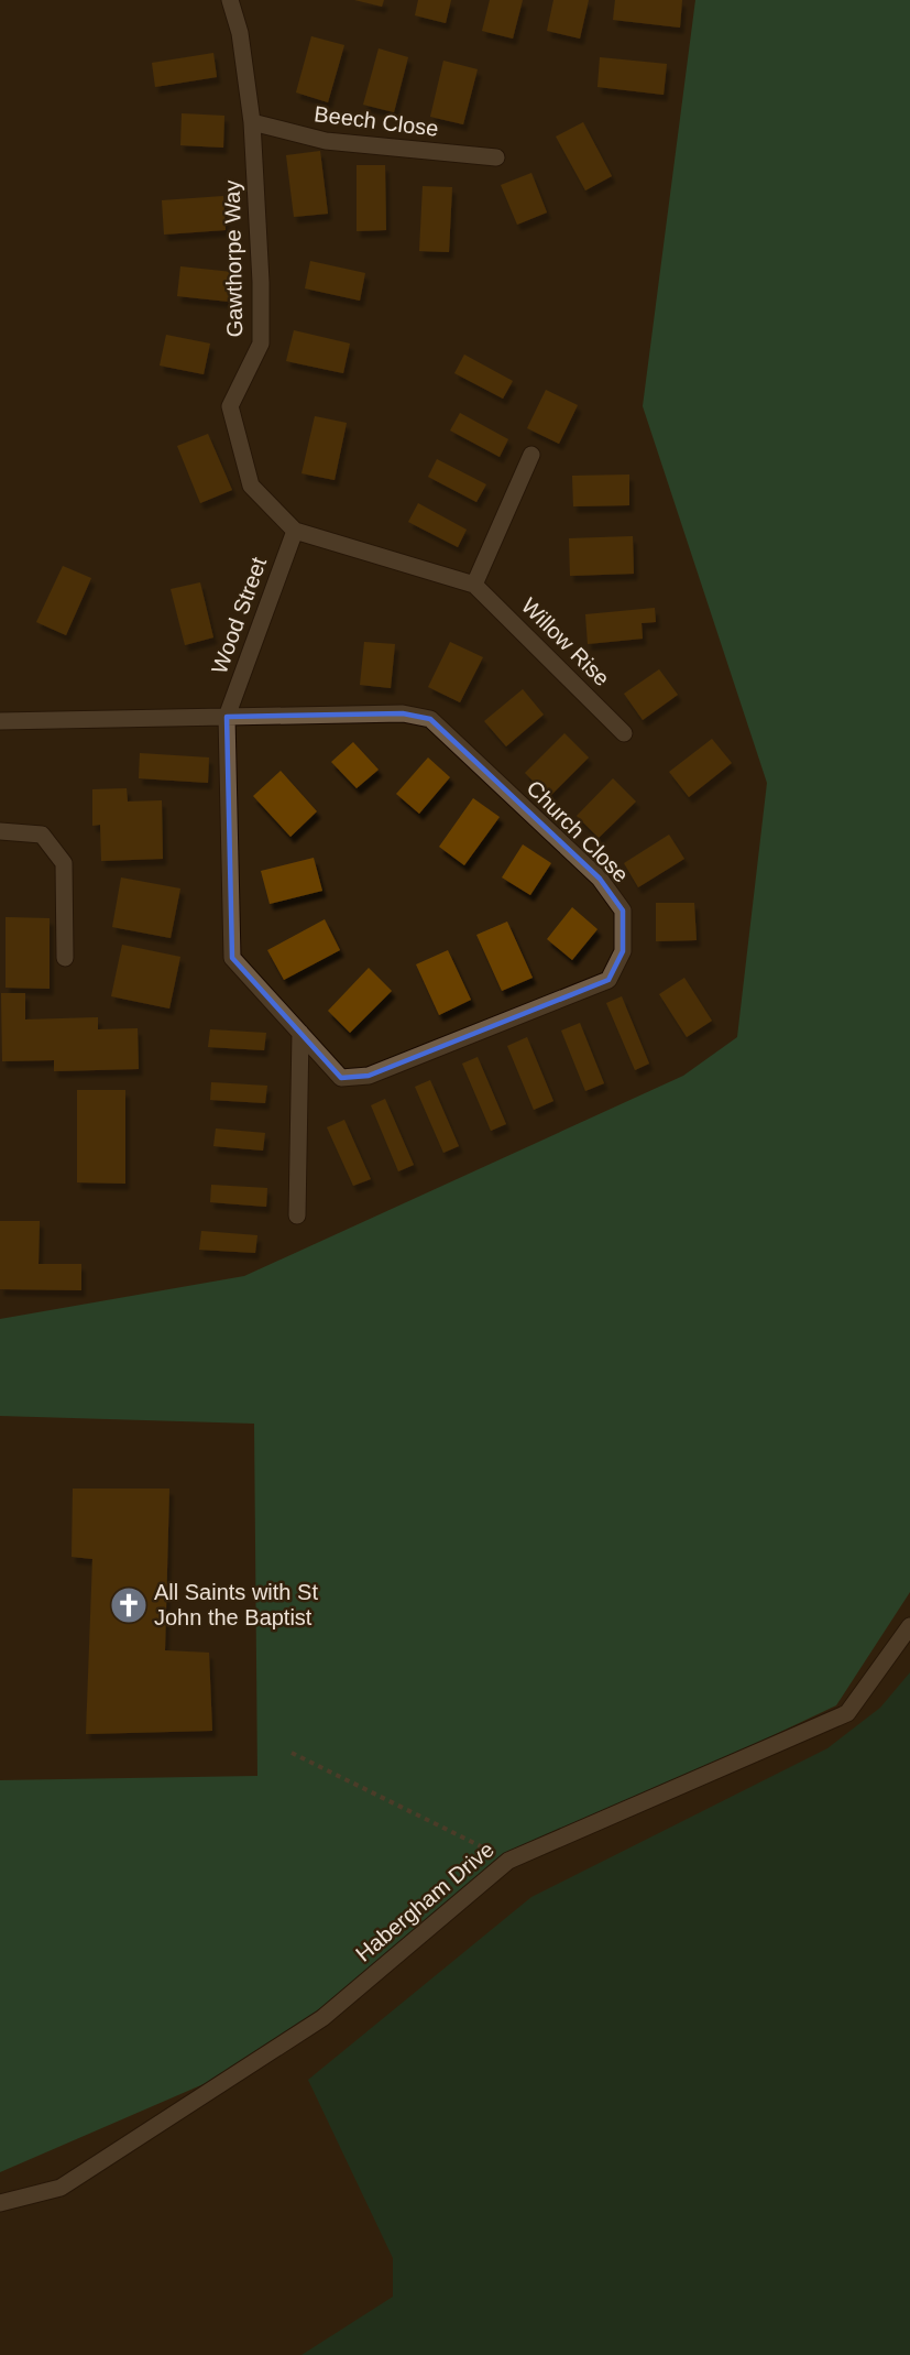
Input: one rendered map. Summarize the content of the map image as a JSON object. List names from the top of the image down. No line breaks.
{"streets":{"street":["Beech Close","Gawthorpe Way","Wood Street","Willow Rise","Church Close","Habergham Drive"]},"crossings":[["Beech Close","Gawthorpe Way"],["Gawthorpe Way","Wood Street"],["Gawthorpe Way","Willow Rise"],["Wood Street","Willow Rise"],["Wood Street","Church Close"]],"places":{"church":["All Saints with St John the Baptist"]}}
